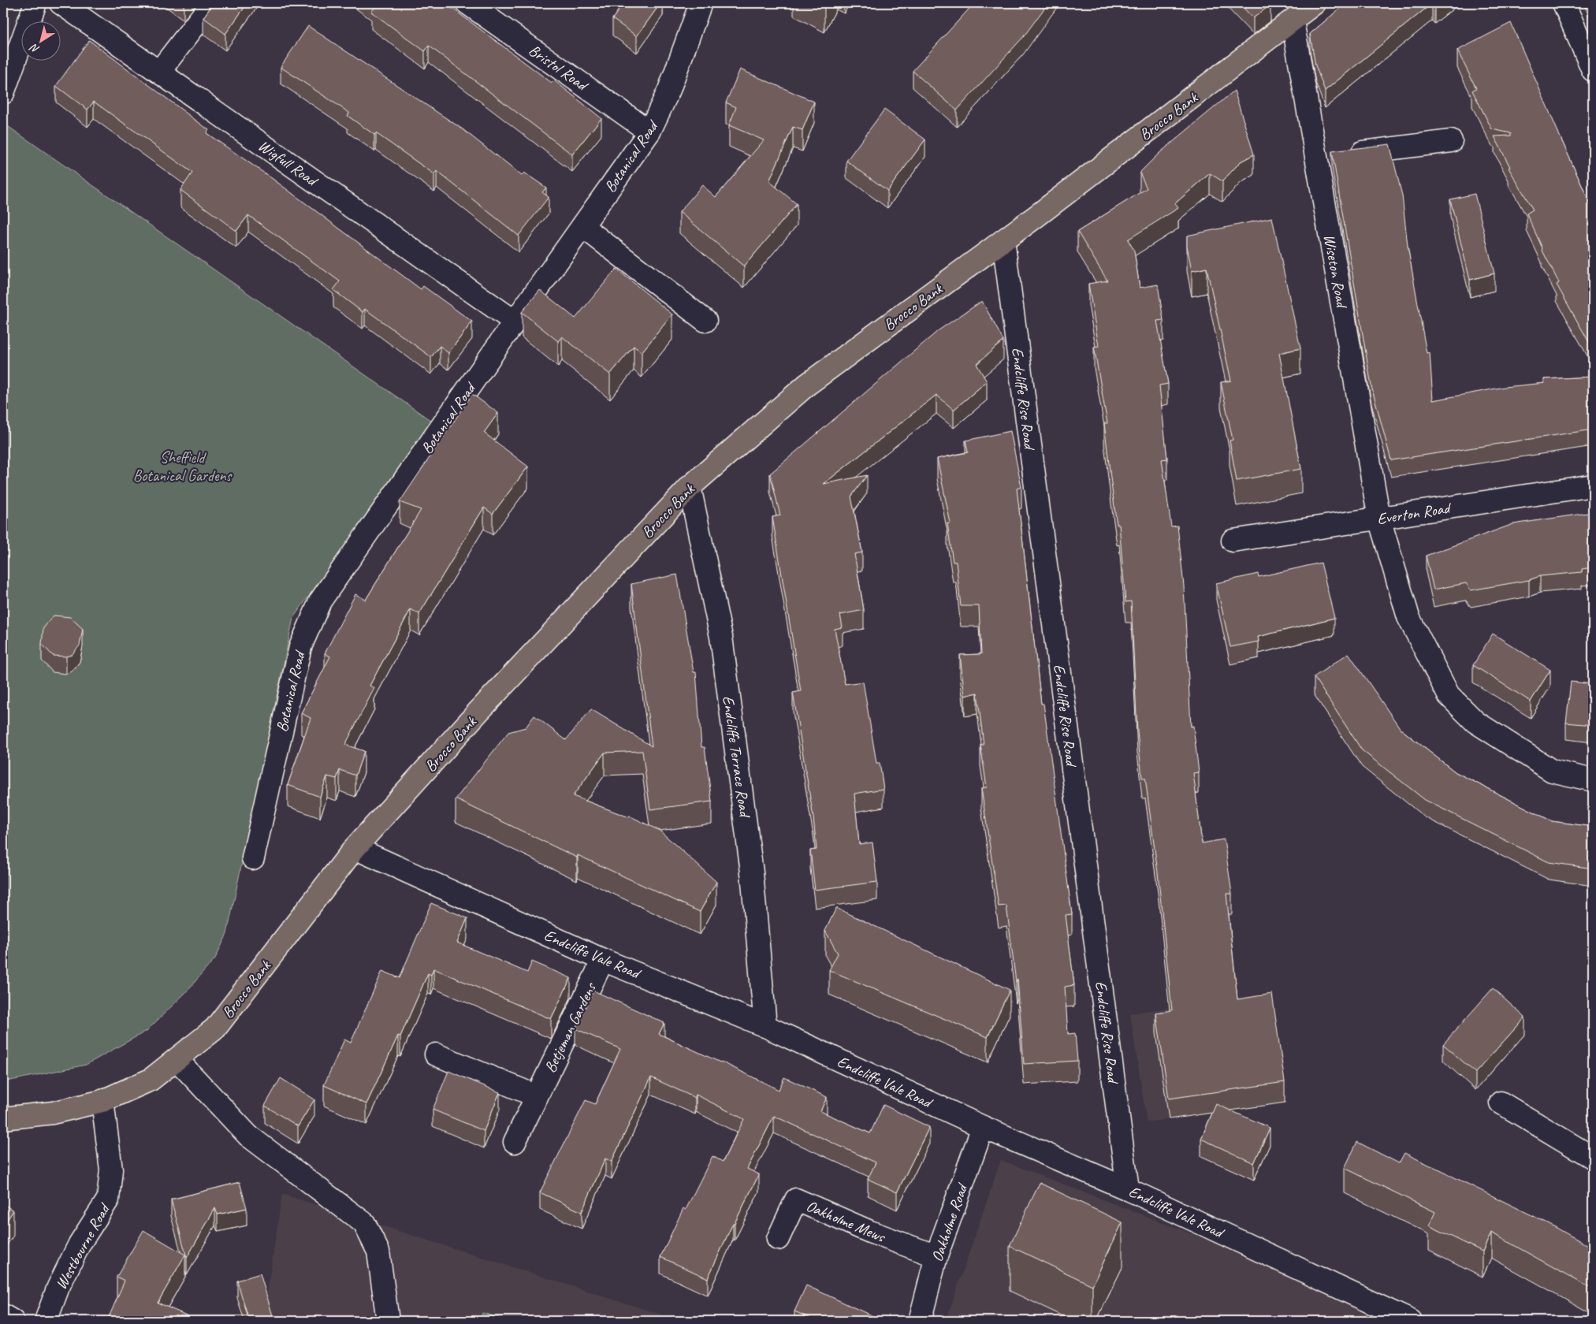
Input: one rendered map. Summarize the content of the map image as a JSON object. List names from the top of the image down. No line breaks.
{"streets":{"main road":["Brocco Bank"],"street":["Bristol Road","Botanical Road","Wigfull Road","Wiseton Road","Endcliffe Rise Road","Everton Road","Endcliffe Terrace Road","Endcliffe Vale Road","Betjeman Gardens","Oakholme Mews","Oakholme Road","Westbourne Road"]},"crossings":[["Bristol Road","Botanical Road"],["Brocco Bank","Wiseton Road"],["Brocco Bank","Endcliffe Rise Road"],["Brocco Bank","Endcliffe Terrace Road"],["Brocco Bank","Endcliffe Vale Road"],["Brocco Bank","Westbourne Road"],["Botanical Road","Wigfull Road"],["Wiseton Road","Everton Road"],["Endcliffe Rise Road","Endcliffe Vale Road"],["Endcliffe Terrace Road","Endcliffe Vale Road"],["Endcliffe Vale Road","Betjeman Gardens"],["Endcliffe Vale Road","Oakholme Road"],["Oakholme Mews","Oakholme Road"]],"parks":["Sheffield Botanical Gardens"],"north":"bottom left"}
